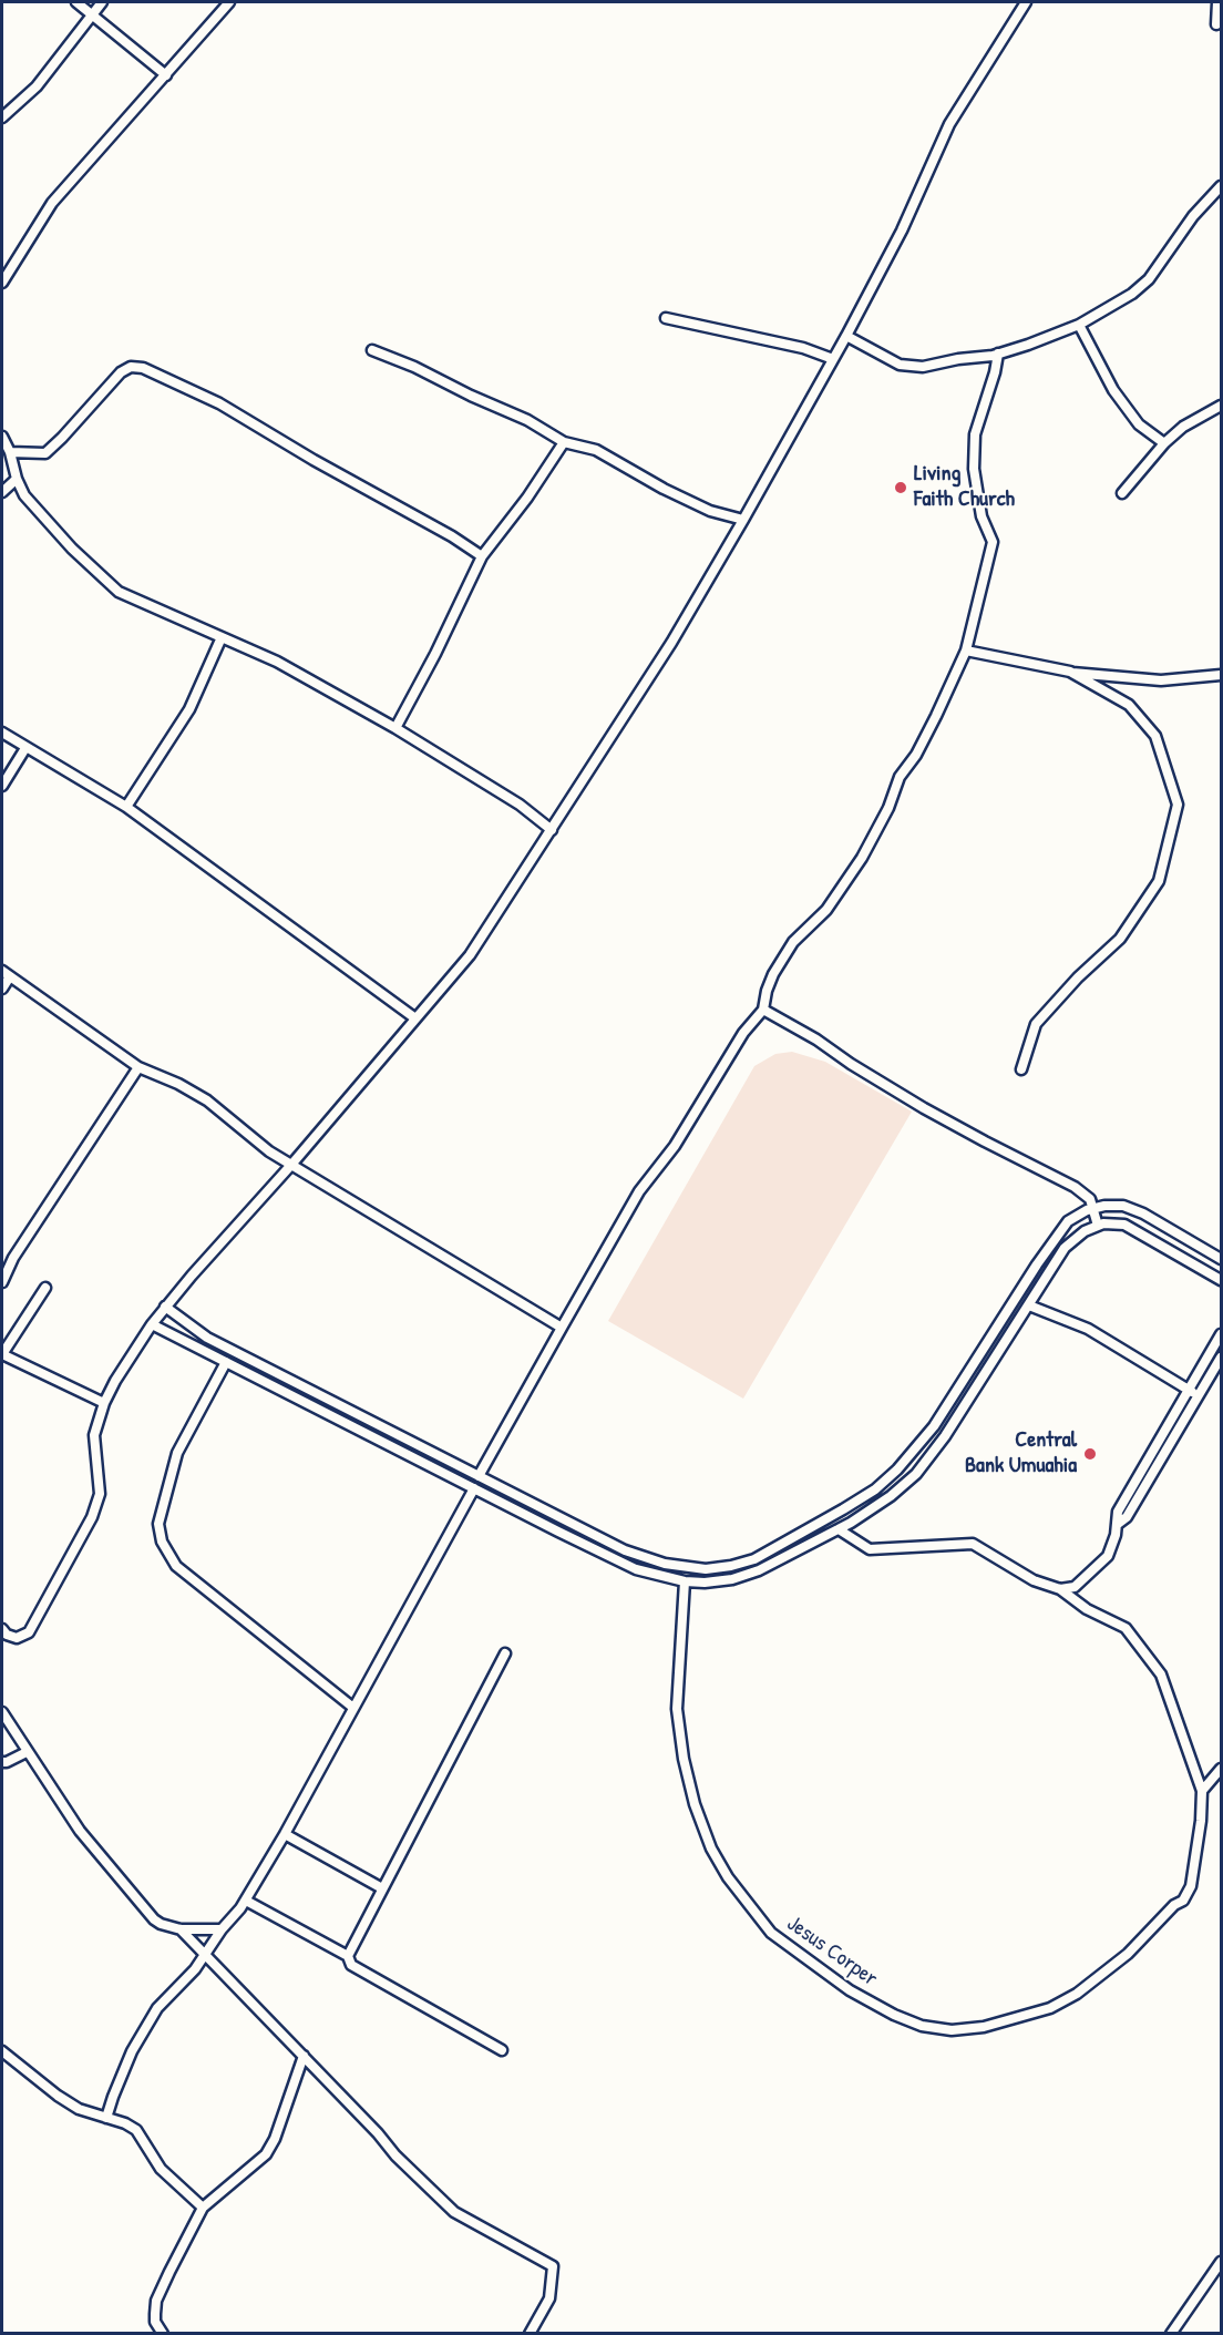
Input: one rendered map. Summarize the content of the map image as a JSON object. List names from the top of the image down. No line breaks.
{"streets":{"street":["Jesus Corper"]},"places":["Living Faith Church","Central Bank Umuahia"]}
